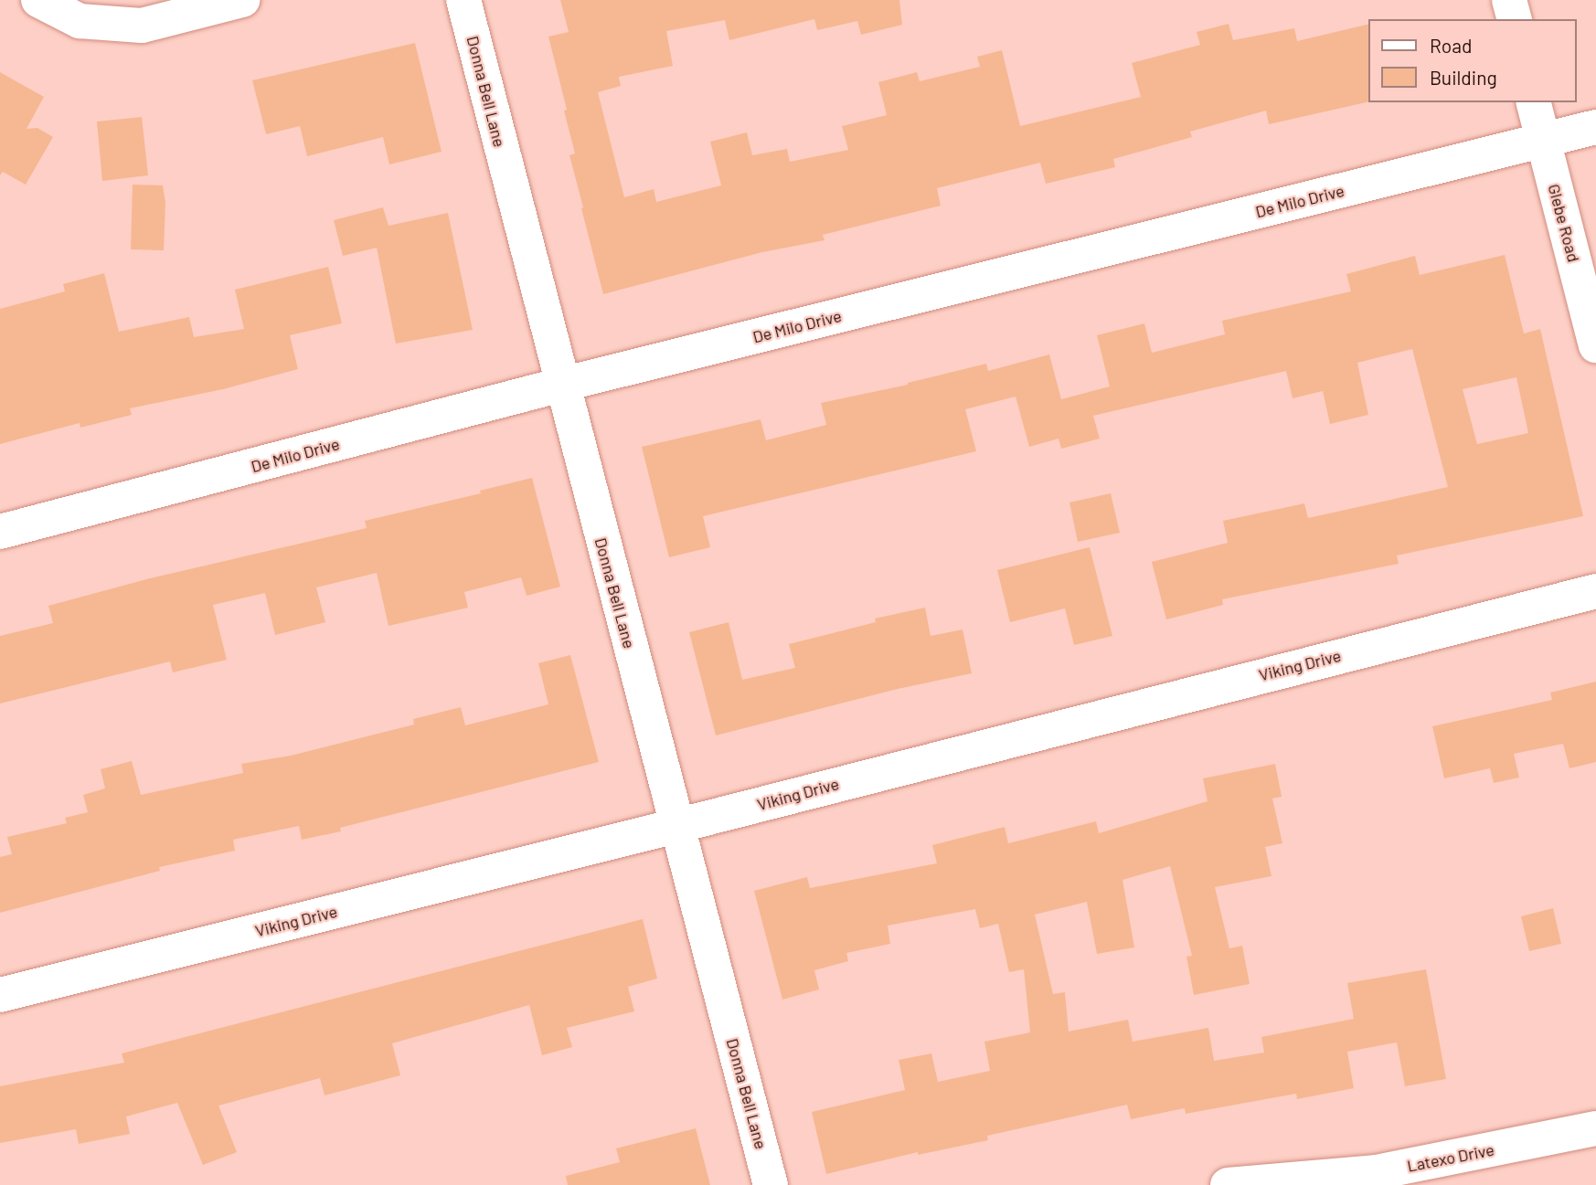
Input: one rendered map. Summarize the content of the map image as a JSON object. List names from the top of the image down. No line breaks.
{"streets":{"street":["Donna Bell Lane","De Milo Drive","Glebe Road","Viking Drive","Latexo Drive"]},"crossings":[["Donna Bell Lane","De Milo Drive"],["Donna Bell Lane","Viking Drive"],["De Milo Drive","Glebe Road"]],"legend":["Road","Building"]}
